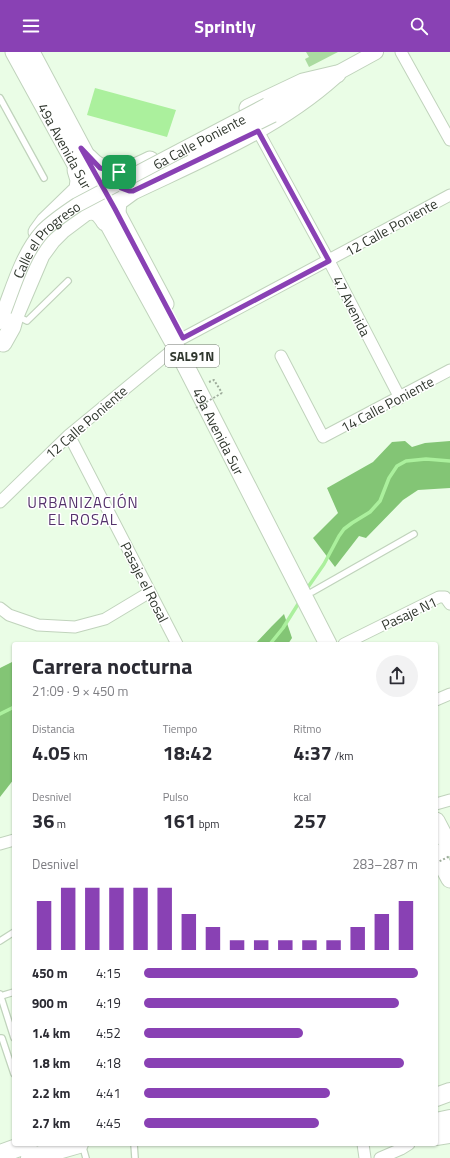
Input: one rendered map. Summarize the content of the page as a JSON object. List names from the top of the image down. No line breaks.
{"streets":{"main road":["49a Avenida Sur","SAL91N"],"street":["6a Calle Poniente","12 Calle Poniente","Calle el Progreso","47 Avenida","14 Calle Poniente","Pasaje el Rosal","Pasaje N1"]},"crossings":[["6a Calle Poniente","Calle el Progreso"],["49a Avenida Sur","12 Calle Poniente"],["12 Calle Poniente","47 Avenida"],["12 Calle Poniente","Pasaje el Rosal"],["47 Avenida","14 Calle Poniente"]],"districts":["URBANIZACIÓN EL ROSAL"],"page":{"header":"Sprintly","heading":["Carrera nocturna","21:09 · 9 × 450 m"],"stats":[["Distancia","4.05 km"],["Tiempo","18:42"],["Ritmo","4:37 /km"],["Desnivel","36 m"],["Pulso","161 bpm"],["kcal","257"]],"chart":["Desnivel","283–287 m"],"list":[{"name":"450 m","note":"4:15"},{"name":"900 m","note":"4:19"},{"name":"1.4 km","note":"4:52"},{"name":"1.8 km","note":"4:18"},{"name":"2.2 km","note":"4:41"},{"name":"2.7 km","note":"4:45"}]}}
